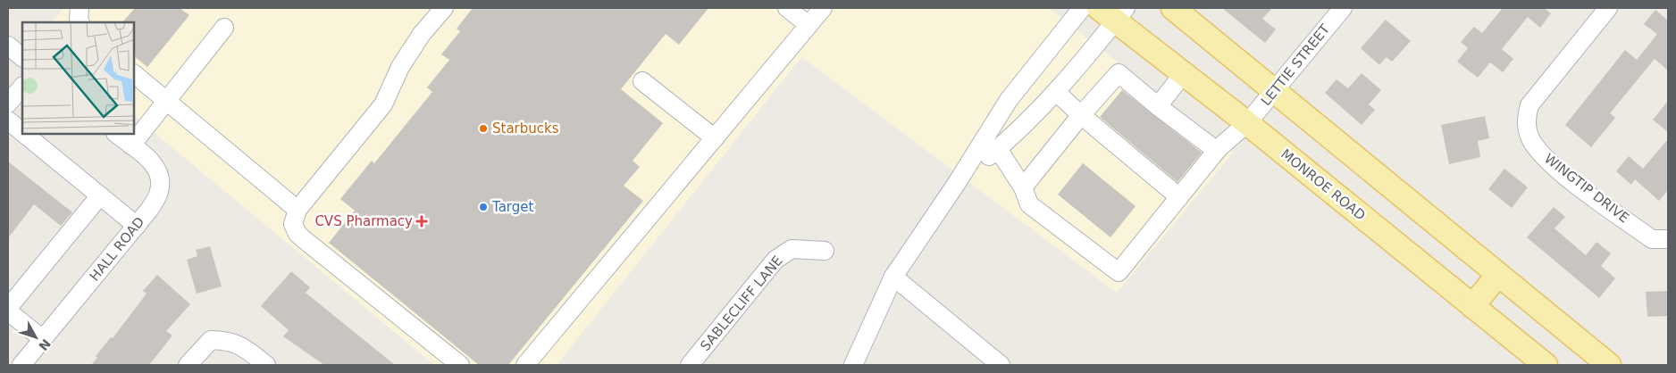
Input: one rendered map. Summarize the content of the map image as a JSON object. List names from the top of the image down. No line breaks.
{"streets":{"main road":["MONROE ROAD"],"street":["LETTIE STREET","WINGTIP DRIVE","HALL ROAD","SABLECLIFF LANE"]},"crossings":[["LETTIE STREET","MONROE ROAD"]],"places":{"other":["Starbucks","Target"],"health":["CVS Pharmacy"]},"north":"bottom right"}
